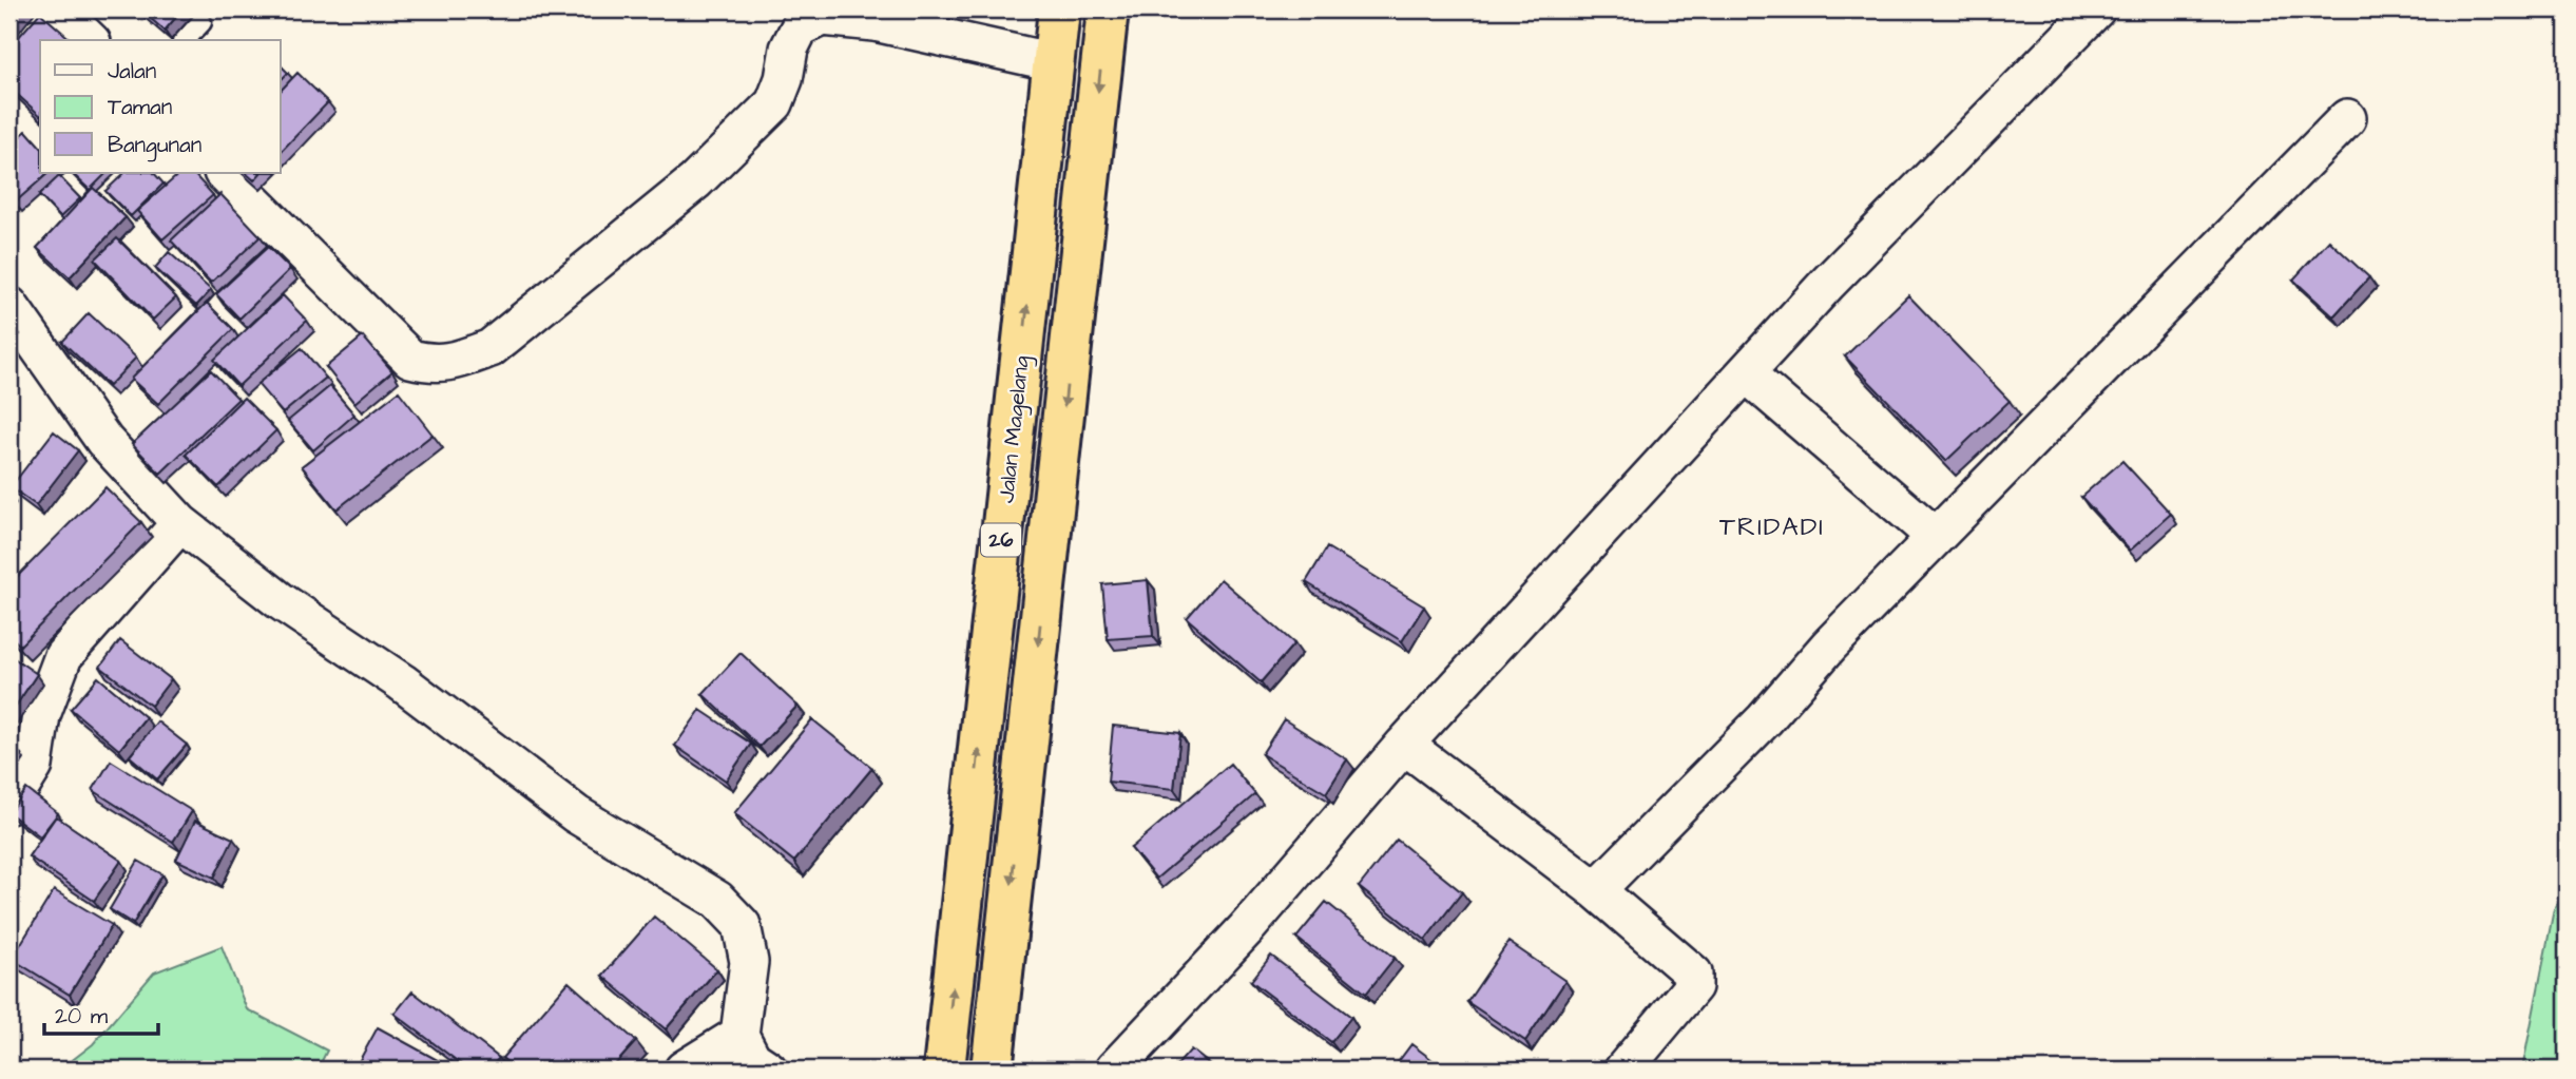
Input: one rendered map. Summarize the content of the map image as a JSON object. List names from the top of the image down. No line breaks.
{"streets":{"highway":["Jalan Magelang","26"]},"districts":["TRIDADI"],"legend":["Jalan","Taman","Bangunan"],"scale_bar":"20 m"}
